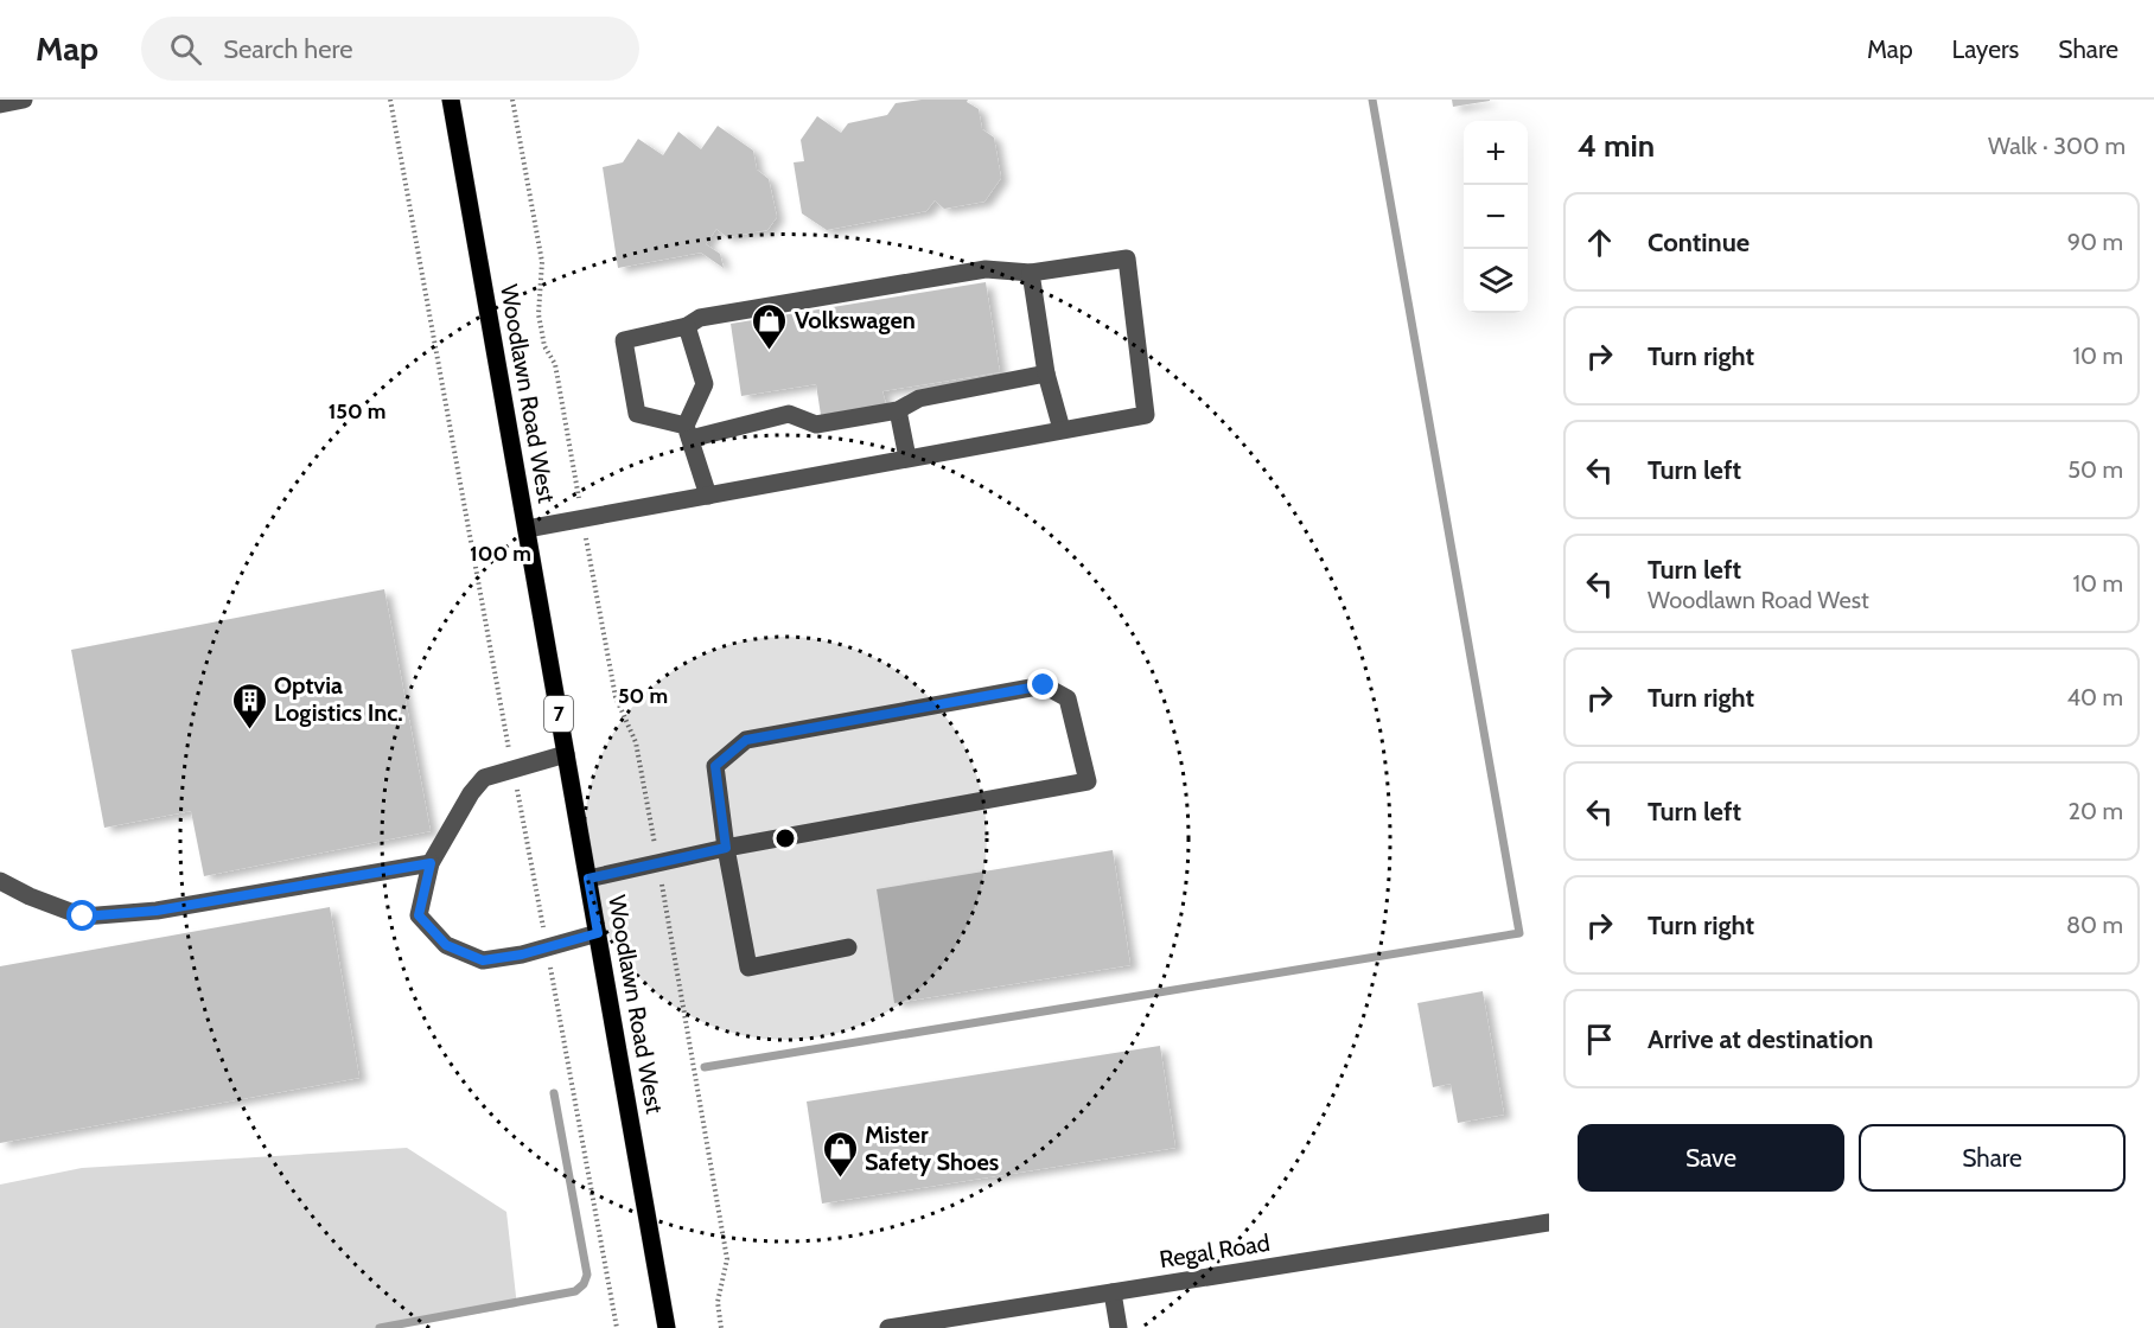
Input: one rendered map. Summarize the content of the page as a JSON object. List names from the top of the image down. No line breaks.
{"streets":{"main road":["Woodlawn Road West","7"],"street":["Regal Road"]},"places":{"shop":["Volkswagen","Mister Safety Shoes"],"building":["Optvia Logistics Inc."]},"page":{"header":"Map","search":"Search here","nav":["Map","Layers","Share"],"heading":["4 min","Walk · 300 m"],"map_buttons":["+","−"],"list":[["Continue","90 m"],["Turn right","10 m"],["Turn left","50 m"],["Turn left","Woodlawn Road West","10 m"],["Turn right","40 m"],["Turn left","20 m"],["Turn right","80 m"],"Arrive at destination"],"buttons":["Save","Share"]},"rings":["150 m","100 m","50 m"]}
